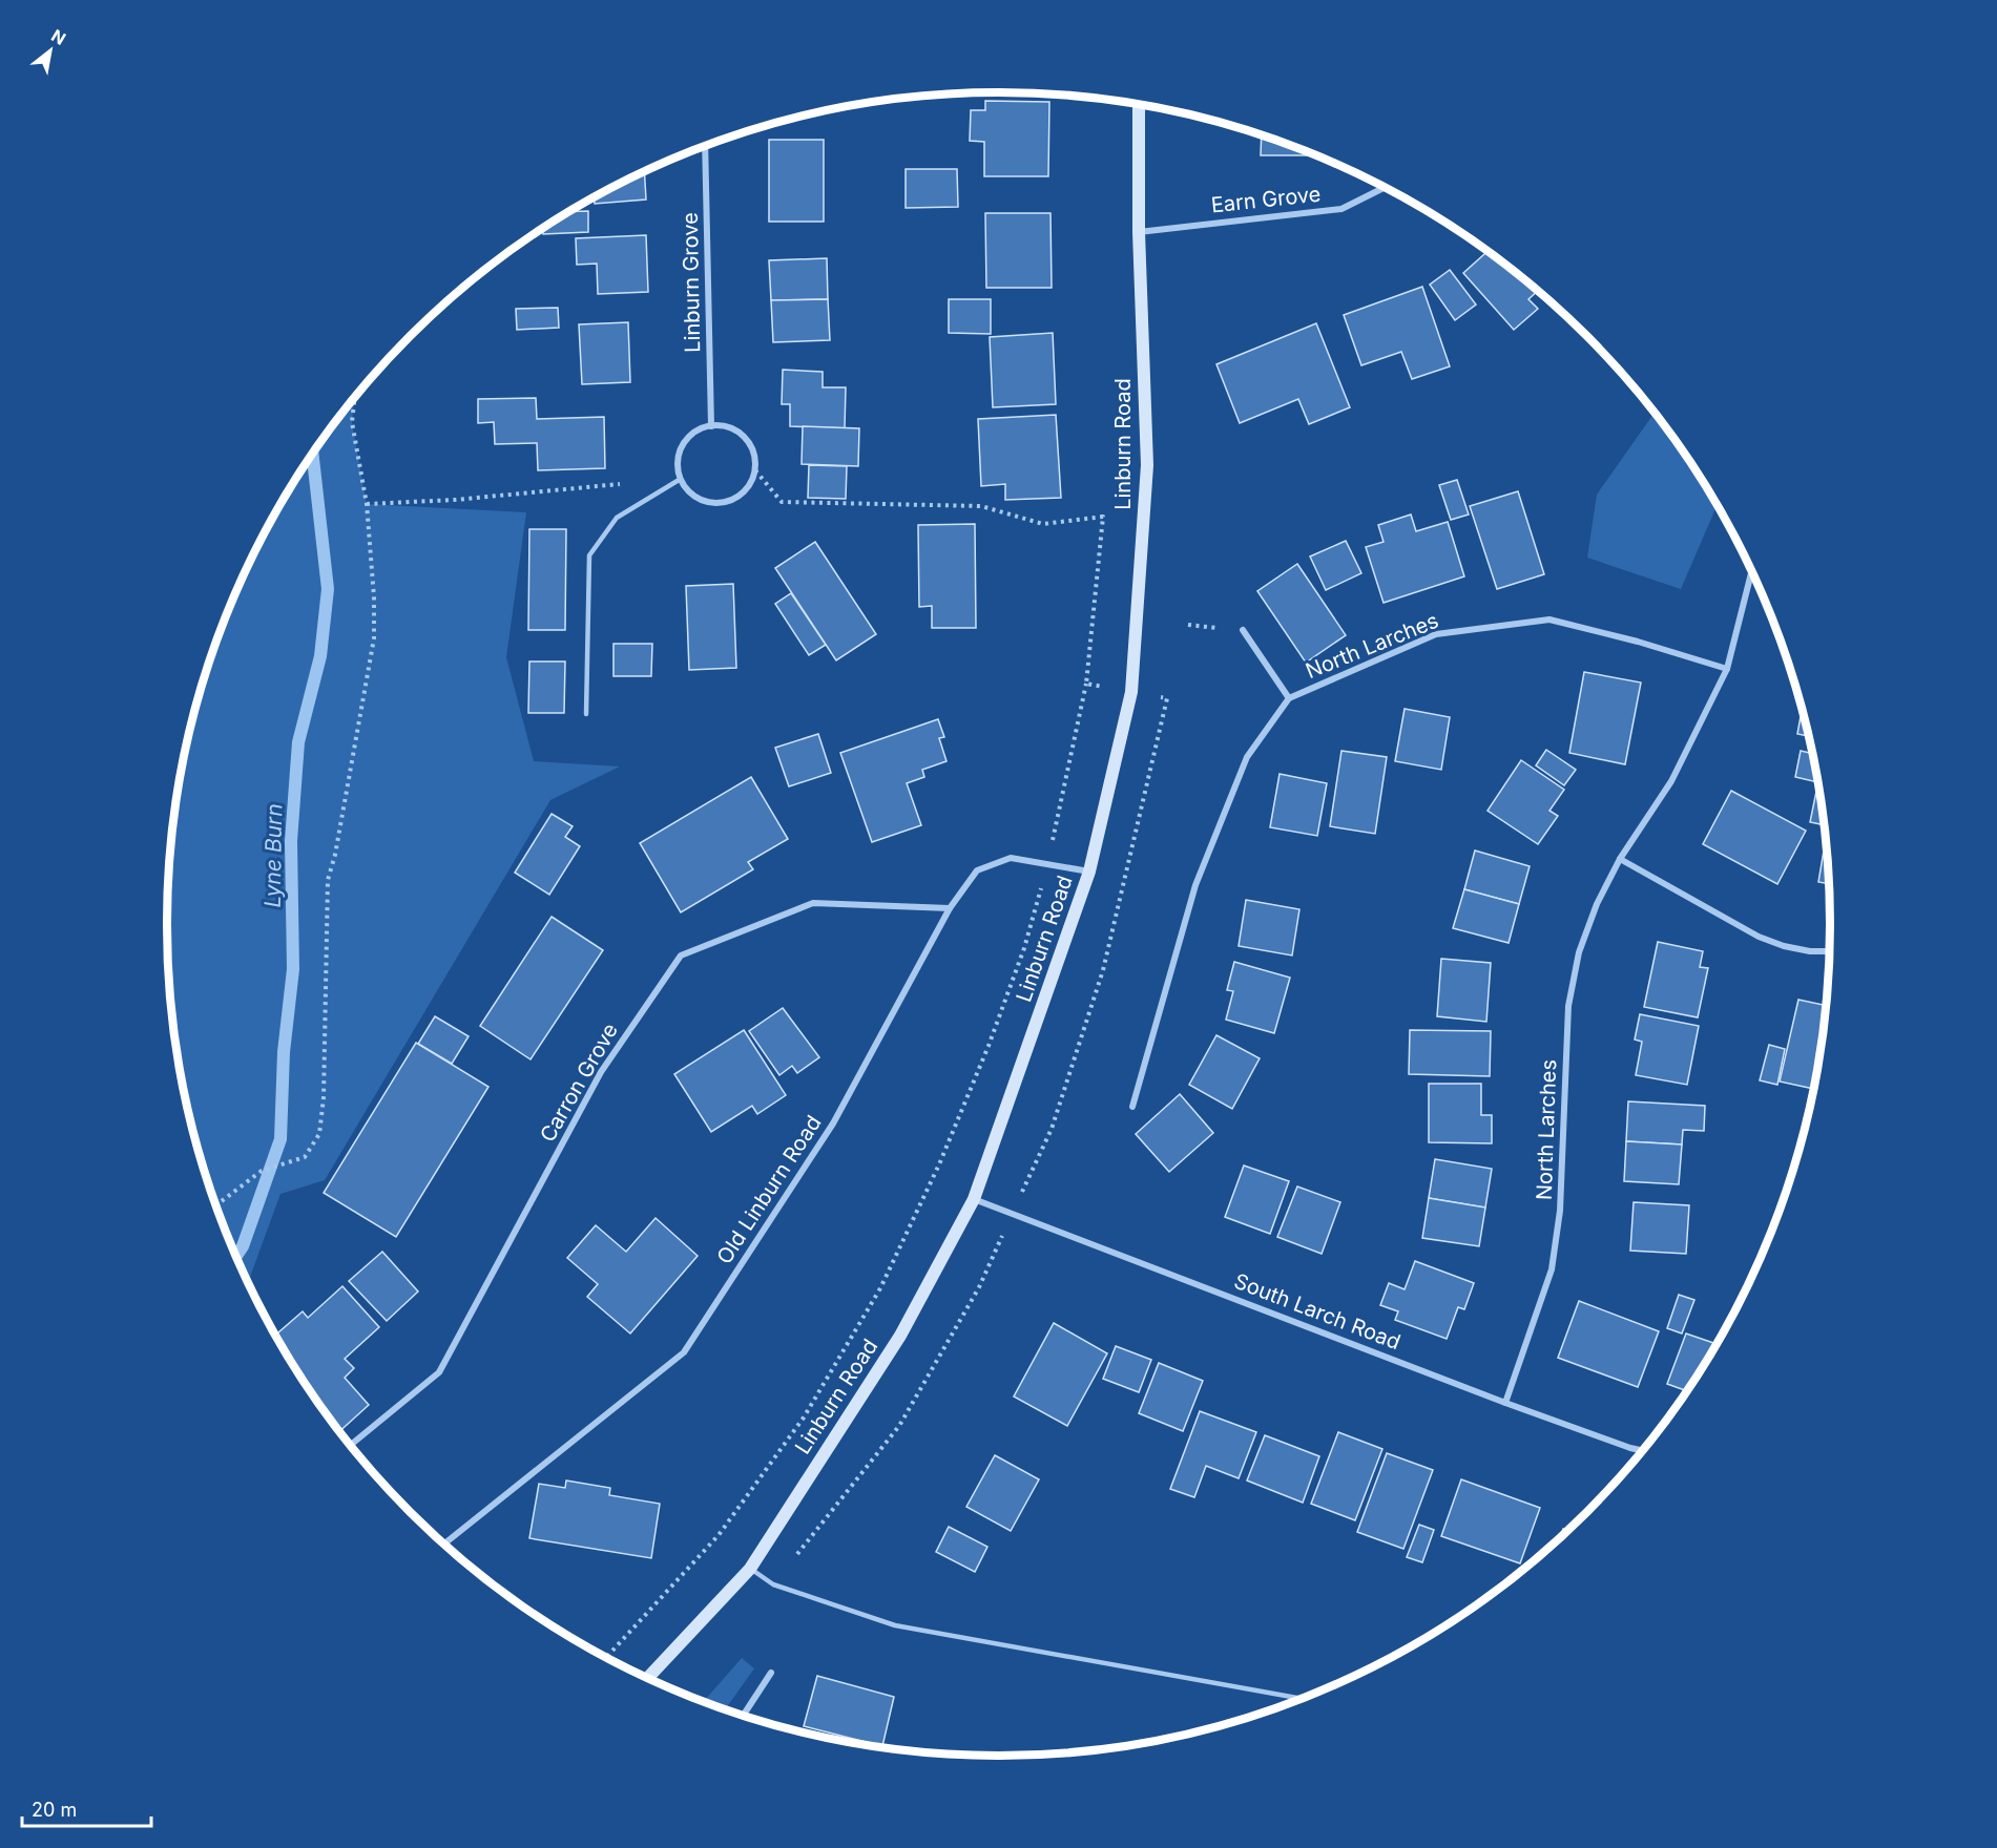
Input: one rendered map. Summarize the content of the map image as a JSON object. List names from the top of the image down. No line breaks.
{"streets":{"street":["Earn Grove","Linburn Grove","Linburn Road","North Larches","Carron Grove","Old Linburn Road","South Larch Road"]},"crossings":[["Earn Grove","Linburn Road"],["Linburn Road","Old Linburn Road"],["Linburn Road","South Larch Road"],["North Larches","South Larch Road"],["Carron Grove","Old Linburn Road"]],"water":["Lyne Burn"],"scale_bar":"20 m","north":"top right"}
